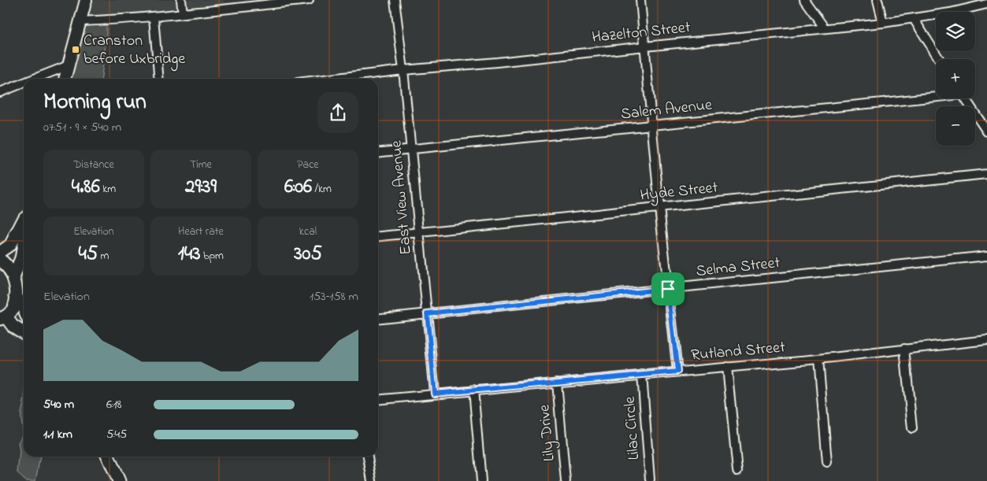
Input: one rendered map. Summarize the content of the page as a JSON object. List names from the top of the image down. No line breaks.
{"streets":{"street":["Hazelton Street","Salem Avenue","Hyde Street","East View Avenue","Selma Street","Rutland Street","Lilac Circle","Lily Drive"]},"crossings":[["Hazelton Street","East View Avenue"],["Salem Avenue","East View Avenue"],["Hyde Street","East View Avenue"],["East View Avenue","Selma Street"],["East View Avenue","Rutland Street"],["Rutland Street","Lilac Circle"],["Rutland Street","Lily Drive"]],"places":{"transit":["Cranston before Uxbridge"]},"page":{"map_buttons":["+","−"],"heading":["Morning run","07:51 · 9 × 540 m"],"stats":[["Distance","4.86 km"],["Time","29:39"],["Pace","6:06 /km"],["Elevation","45 m"],["Heart rate","143 bpm"],["kcal","305"]],"chart":["Elevation","153–158 m"],"list":[{"name":"540 m","note":"6:18"},{"name":"1.1 km","note":"5:45"}]}}
